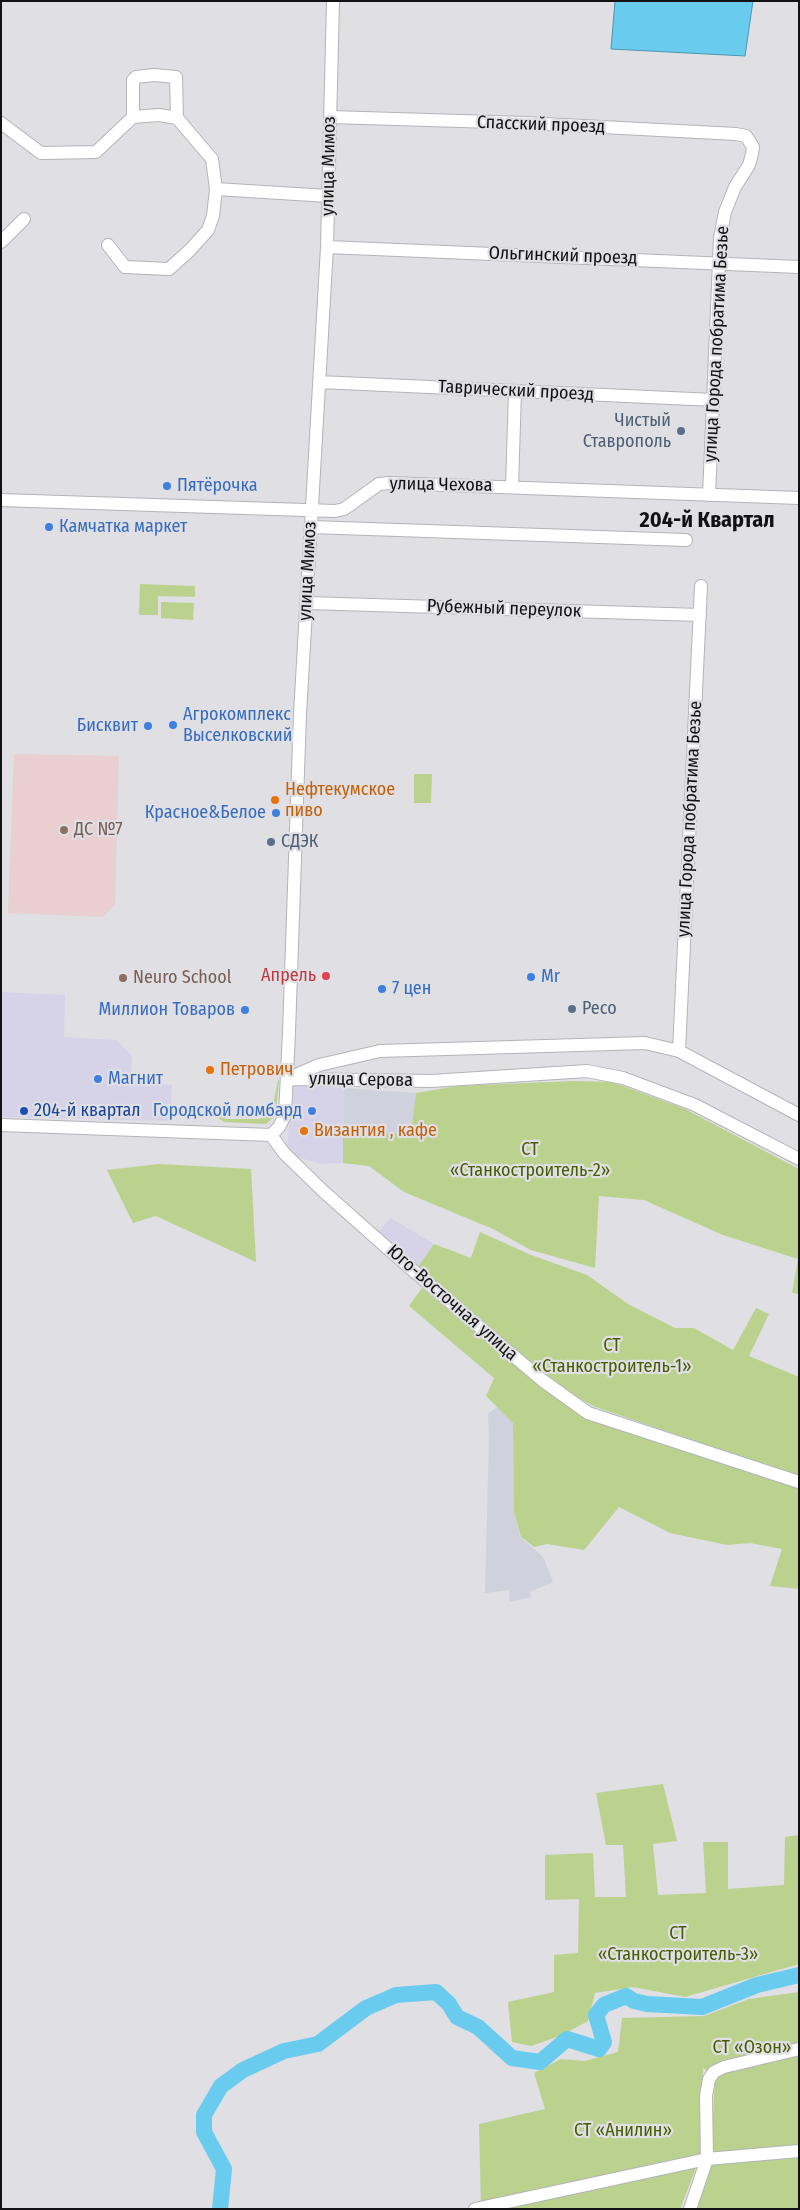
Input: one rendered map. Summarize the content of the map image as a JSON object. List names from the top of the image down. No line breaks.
{"streets":{"street":["Спасский проезд","улица Мимоз","Ольгинский проезд","улица Города побратима Безье","Таврический проезд","улица Чехова","Рубежный переулок","улица Серова","Юго-Восточная улица"]},"crossings":[["Спасский проезд","улица Мимоз"],["Спасский проезд","улица Города побратима Безье"],["улица Мимоз","Ольгинский проезд"],["улица Мимоз","Таврический проезд"],["улица Мимоз","улица Чехова"],["улица Мимоз","Рубежный переулок"],["улица Мимоз","улица Серова"],["улица Мимоз","Юго-Восточная улица"],["Ольгинский проезд","улица Города побратима Безье"],["улица Города побратима Безье","Таврический проезд"],["улица Города побратима Безье","улица Чехова"],["улица Города побратима Безье","Рубежный переулок"],["улица Города побратима Безье","улица Серова"]],"districts":["204-й Квартал"],"parks":["СТ «Станкостроитель-2»","СТ «Станкостроитель-1»","СТ «Станкостроитель-3»","СТ «Озон»","СТ «Анилин»"],"places":["Чистый Ставрополь","Пятёрочка","Камчатка маркет","Агрокомплекс Выселковский","Бисквит","Нефтекумское пиво","Красное&Белое","ДС №7","СДЭК","Апрель","Mr","Neuro School","7 цен","Ресо","Миллион Товаров","Петрович","Магнит","204-й квартал","Городской ломбард","Византия , кафе"]}
